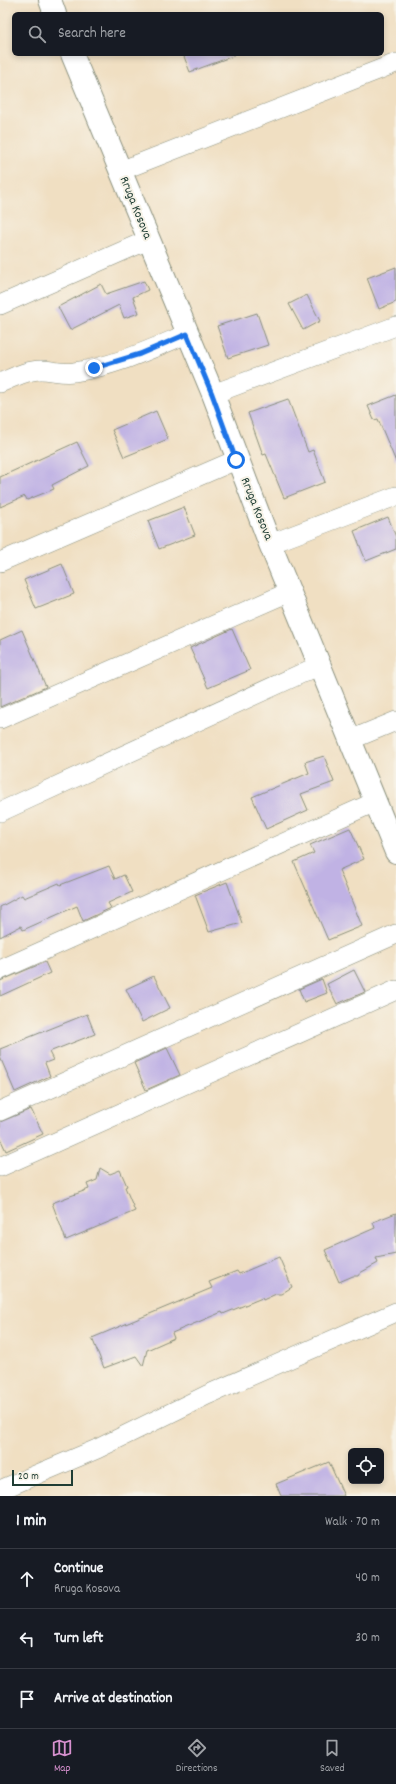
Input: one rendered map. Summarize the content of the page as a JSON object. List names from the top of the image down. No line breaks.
{"streets":{"street":["Rruga Kosova"]},"scale_bar":"20 m","page":{"search":"Search here","scale":"20 m","heading":["1 min","Walk · 70 m"],"list":[["Continue","Rruga Kosova","40 m"],["Turn left","30 m"],"Arrive at destination"],"nav":["Map","Directions","Saved"]}}
